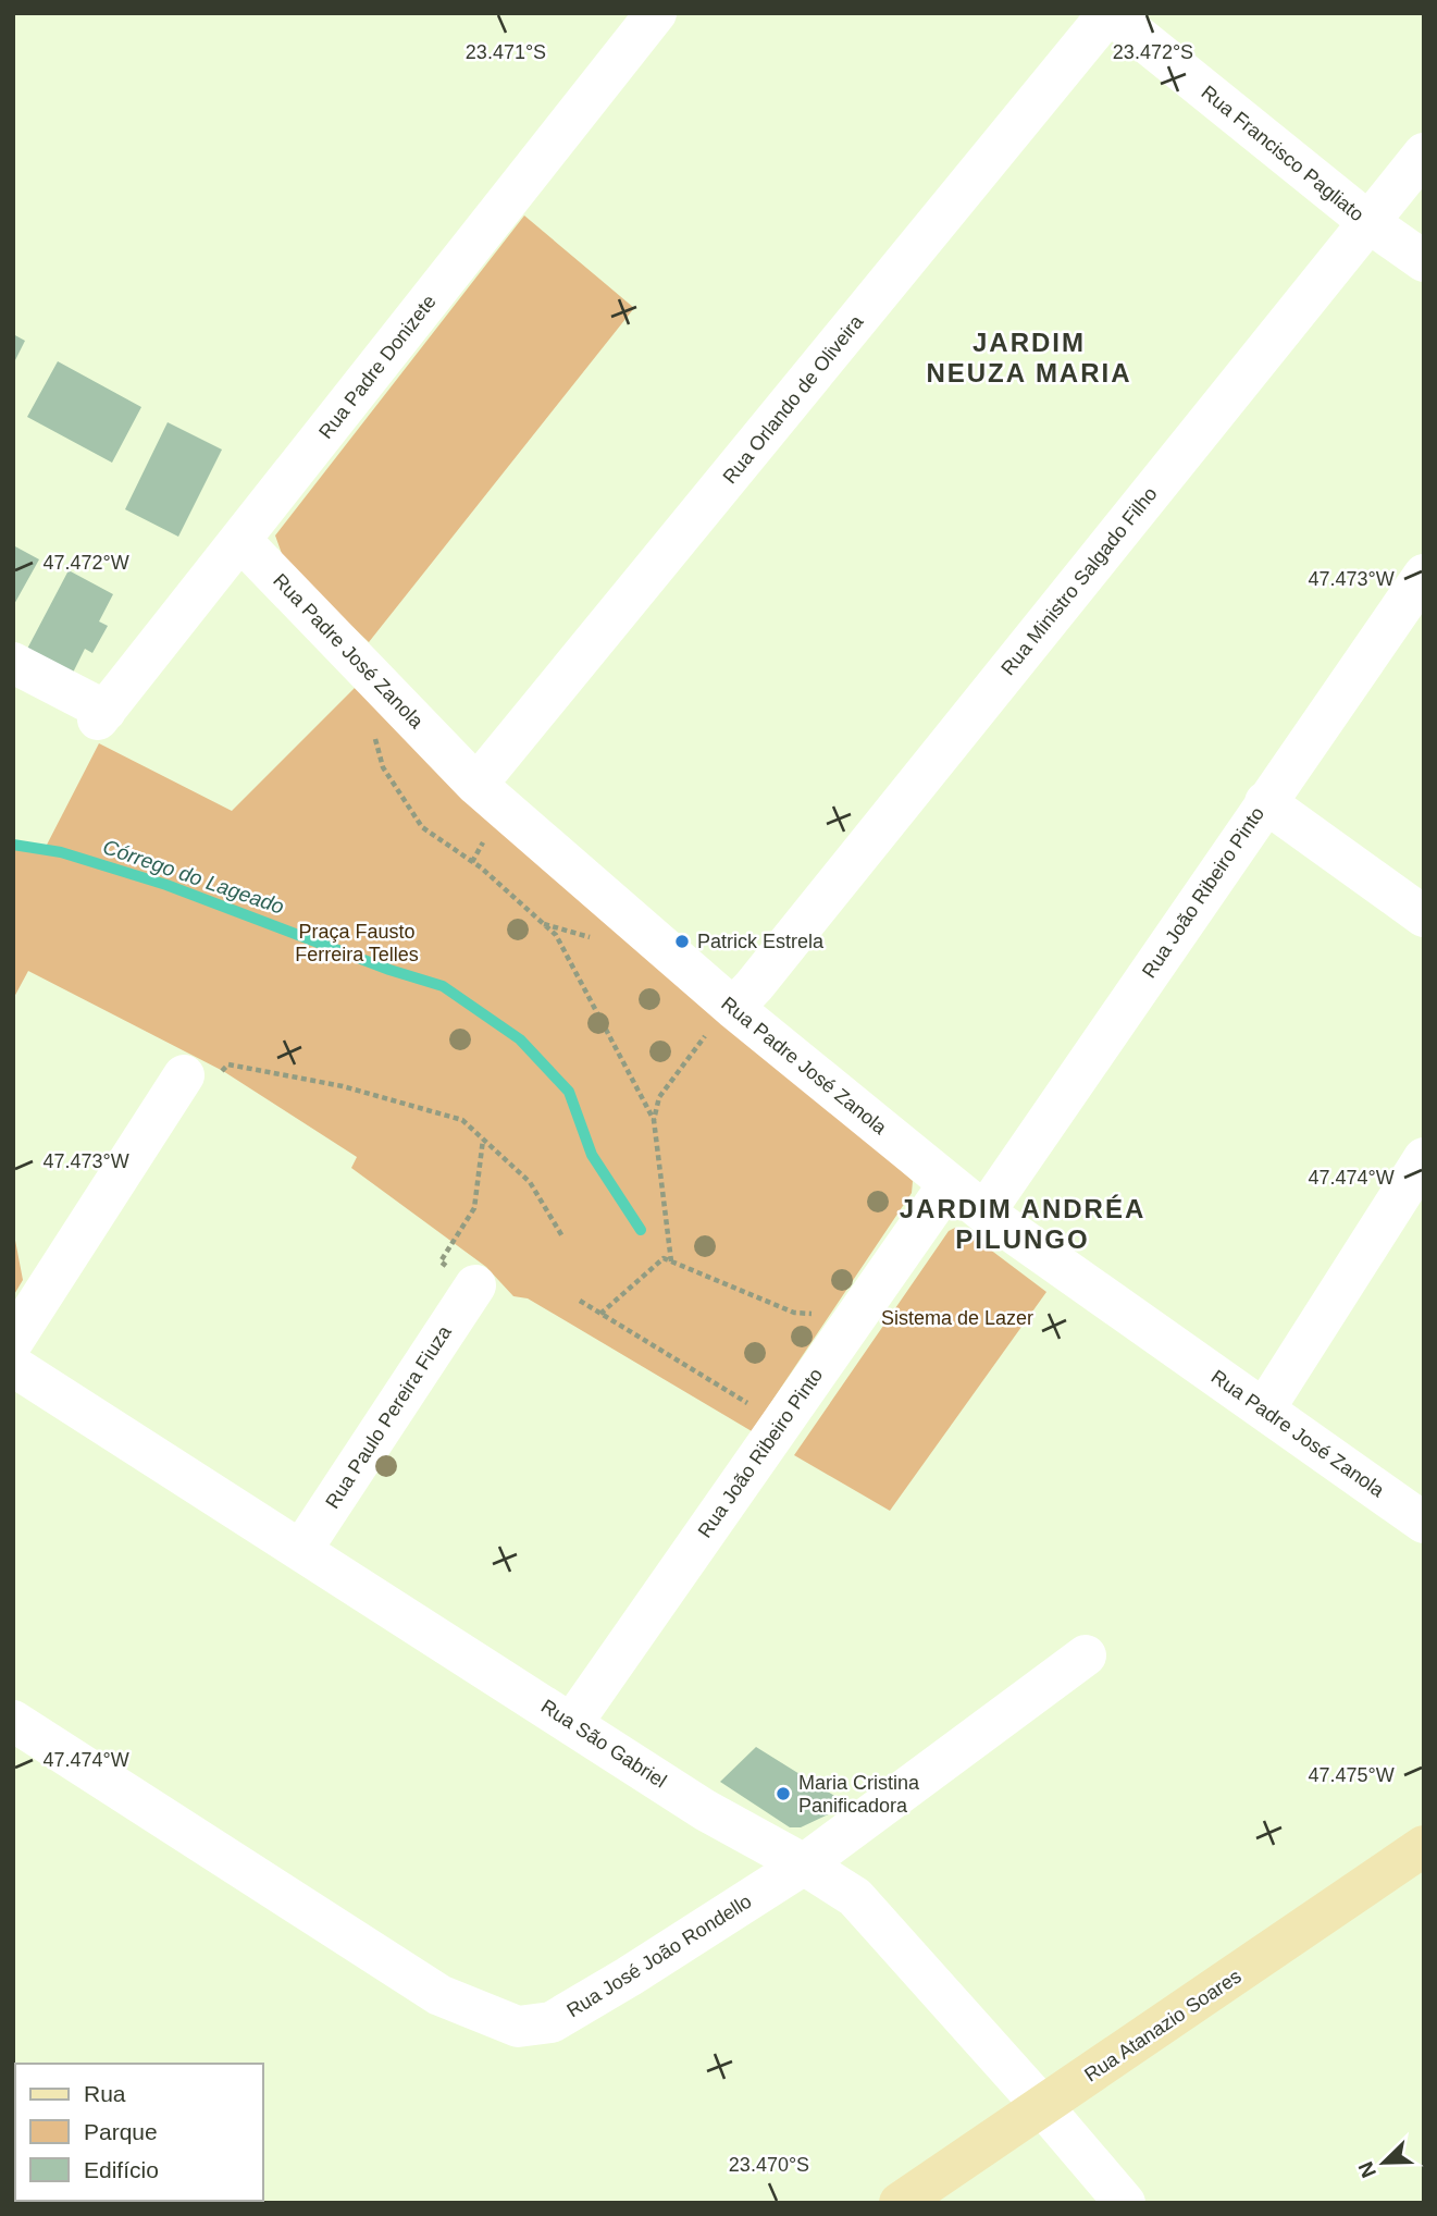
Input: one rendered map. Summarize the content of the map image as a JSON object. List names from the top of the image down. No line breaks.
{"streets":{"main road":["Rua Atanazio Soares"],"street":["Rua Francisco Pagliato","Rua Padre Donizete","Rua Orlando de Oliveira","Rua Ministro Salgado Filho","Rua Padre José Zanola","Rua João Ribeiro Pinto","Rua Paulo Pereira Fiuza","Rua São Gabriel","Rua José João Rondello"]},"crossings":[["Rua Francisco Pagliato","Rua Orlando de Oliveira"],["Rua Francisco Pagliato","Rua Ministro Salgado Filho"],["Rua Padre Donizete","Rua Padre José Zanola"],["Rua Orlando de Oliveira","Rua Padre José Zanola"],["Rua Ministro Salgado Filho","Rua Padre José Zanola"],["Rua Padre José Zanola","Rua João Ribeiro Pinto"],["Rua João Ribeiro Pinto","Rua São Gabriel"],["Rua Paulo Pereira Fiuza","Rua São Gabriel"],["Rua São Gabriel","Rua José João Rondello"],["Rua São Gabriel","Rua Atanazio Soares"]],"districts":["JARDIM NEUZA MARIA","JARDIM ANDRÉA PILUNGO"],"water":["Córrego do Lageado"],"parks":["Praça Fausto Ferreira Telles","Sistema de Lazer"],"places":["Patrick Estrela","Maria Cristina Panificadora"],"legend":["Rua","Parque","Edifício"],"north":"bottom left","coordinates":["23.471°S","23.472°S","47.472°W","47.473°W","47.474°W","47.475°W","23.470°S"]}
